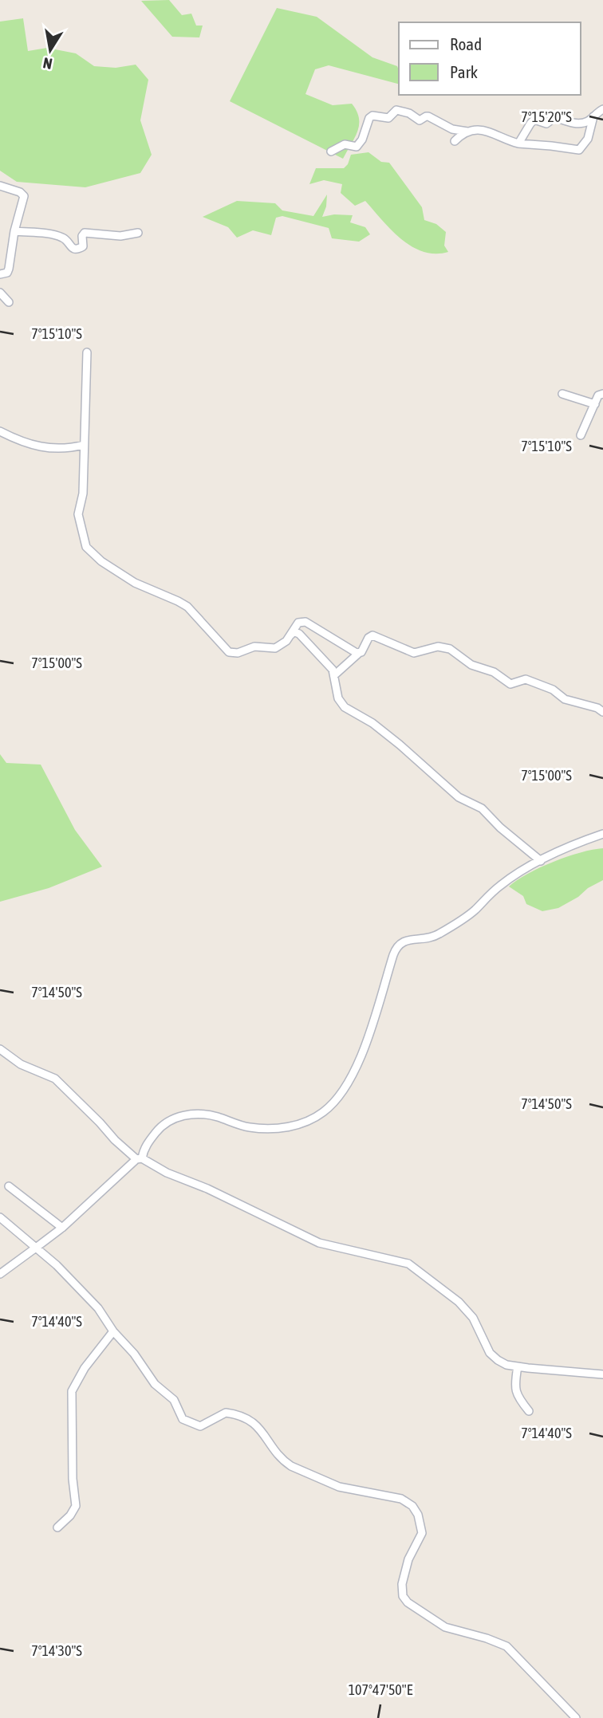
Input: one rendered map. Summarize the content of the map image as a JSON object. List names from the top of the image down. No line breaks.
{"legend":["Road","Park"],"north":"bottom","coordinates":["7°15'20\"S","7°15'10\"S","7°15'00\"S","7°14'50\"S","7°14'40\"S","7°14'30\"S","107°47'50\"E"]}
